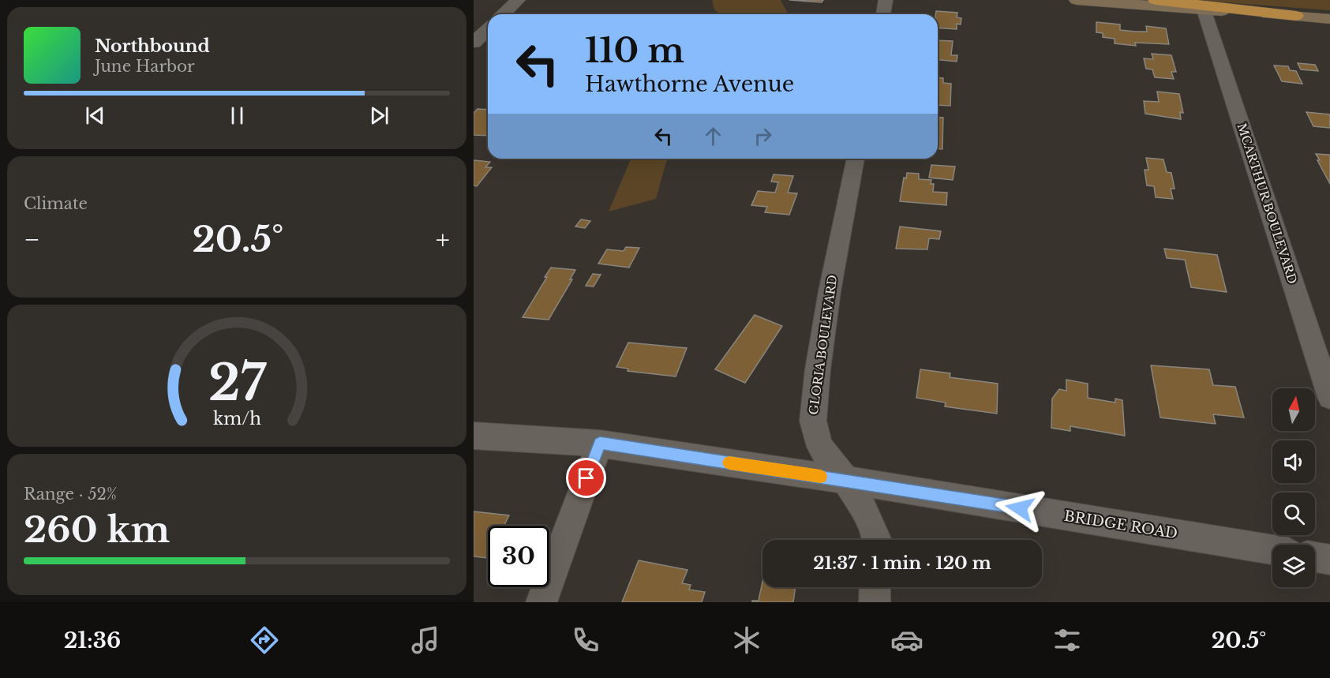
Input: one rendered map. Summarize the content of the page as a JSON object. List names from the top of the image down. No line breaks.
{"streets":{"street":["MCARTHUR BOULEVARD","GLORIA BOULEVARD","BRIDGE ROAD"]},"crossings":[["GLORIA BOULEVARD","BRIDGE ROAD"]],"north":"top","page":{"turn":["110 m","Hawthorne Avenue"],"song":["Northbound","June Harbor"],"tile":["Climate",["Range · 52%","260 km"]],"heat":["−","20.5°","+"],"limit":"30","trip":"21:37 · 1 min · 120 m","tabs":["21:36","20.5°"],"gauge":["27","km/h"]}}
